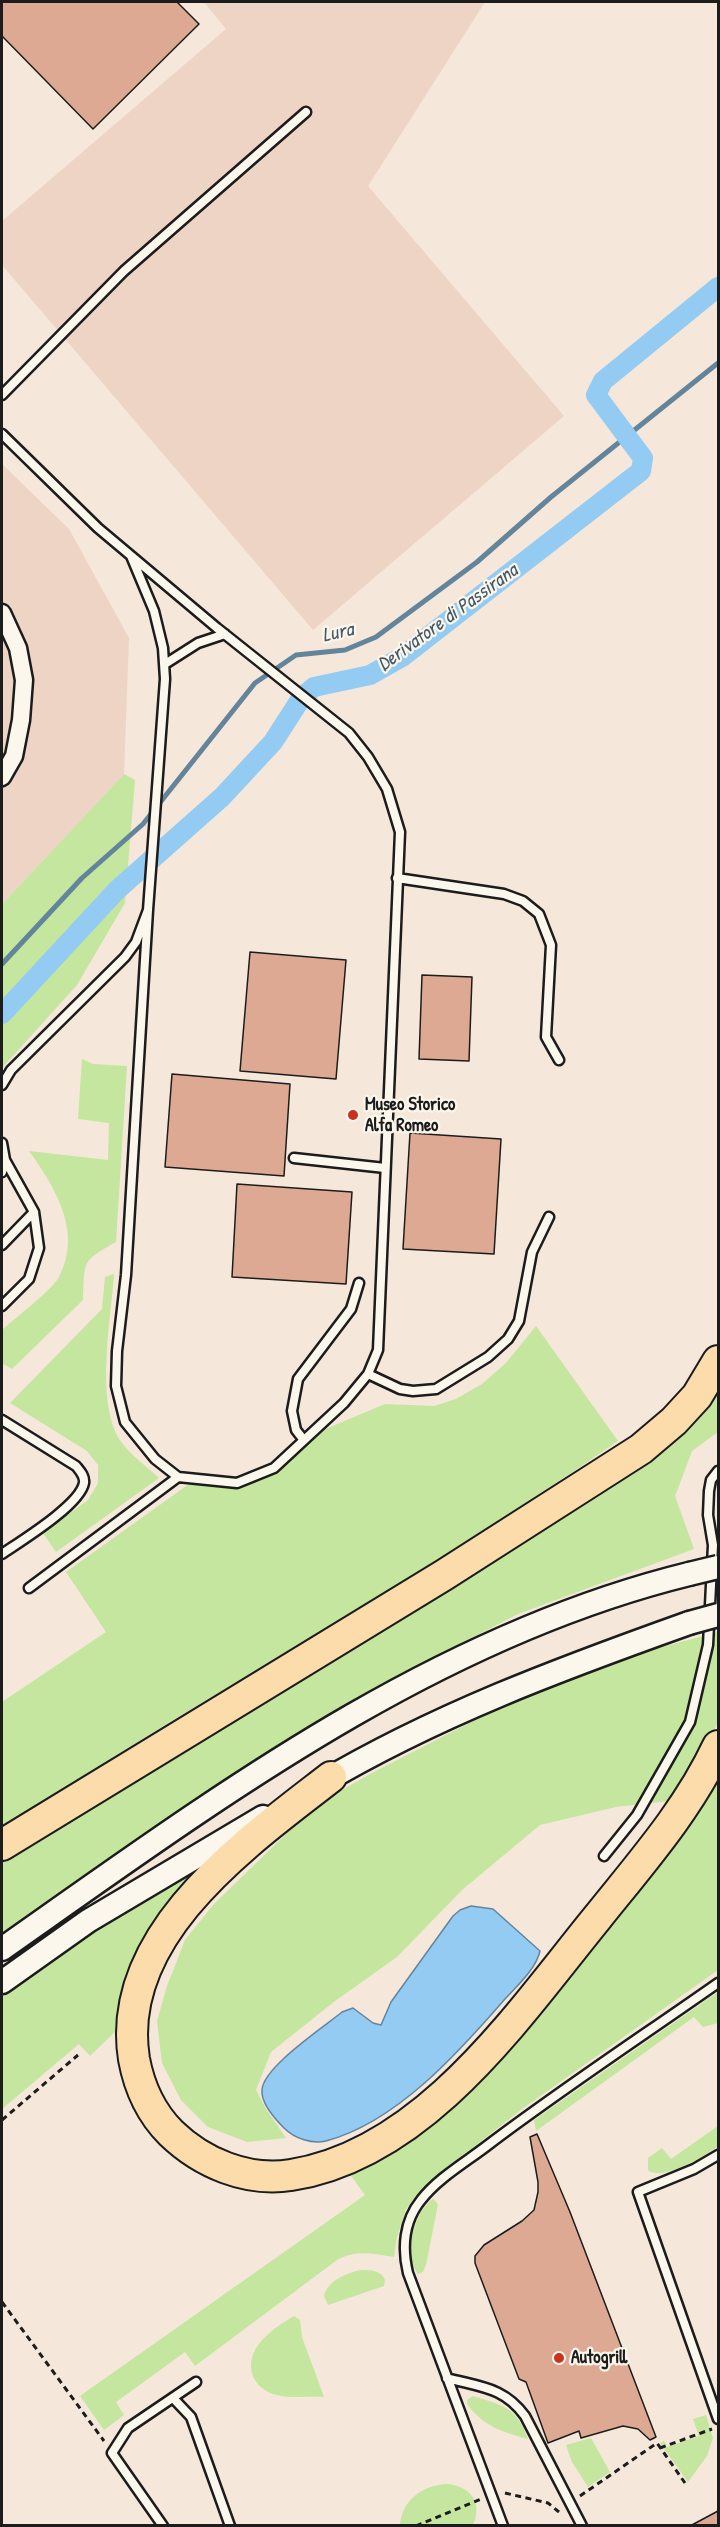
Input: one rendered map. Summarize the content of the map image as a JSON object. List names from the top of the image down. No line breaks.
{"water":["Derivatore di Passirana","Lura"],"places":["Museo Storico Alfa Romeo","Autogrill"]}
